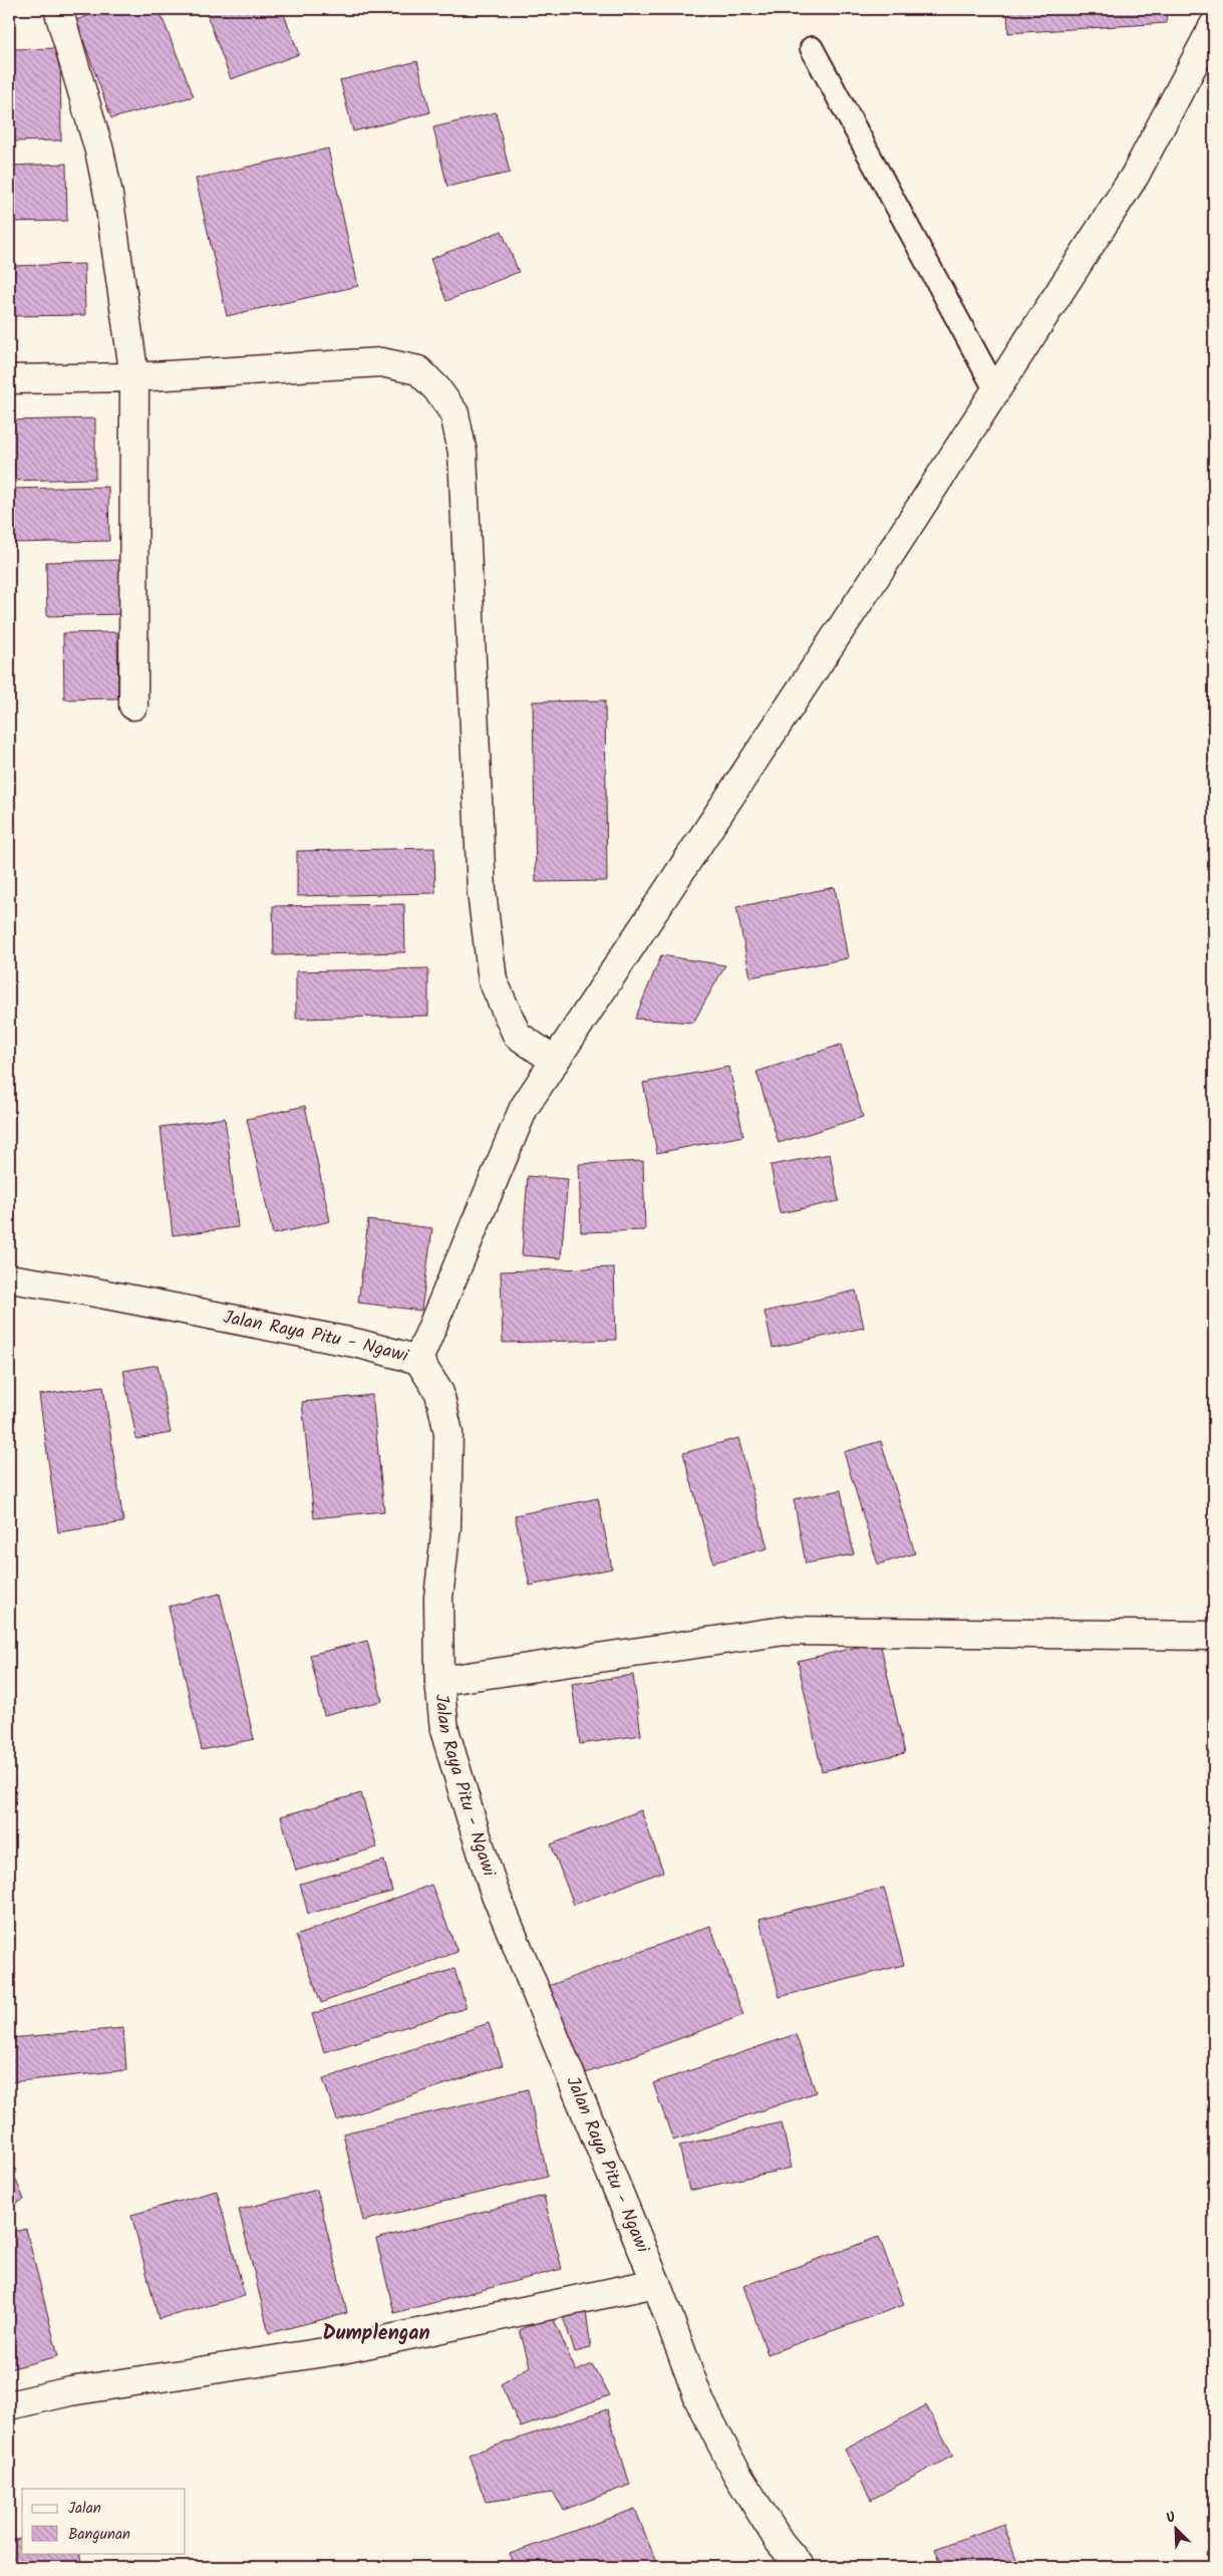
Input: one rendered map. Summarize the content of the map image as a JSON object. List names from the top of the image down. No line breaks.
{"streets":{"street":["Jalan Raya Pitu - Ngawi"]},"districts":["Dumplengan"],"legend":["Jalan","Bangunan"],"north":"top left"}
